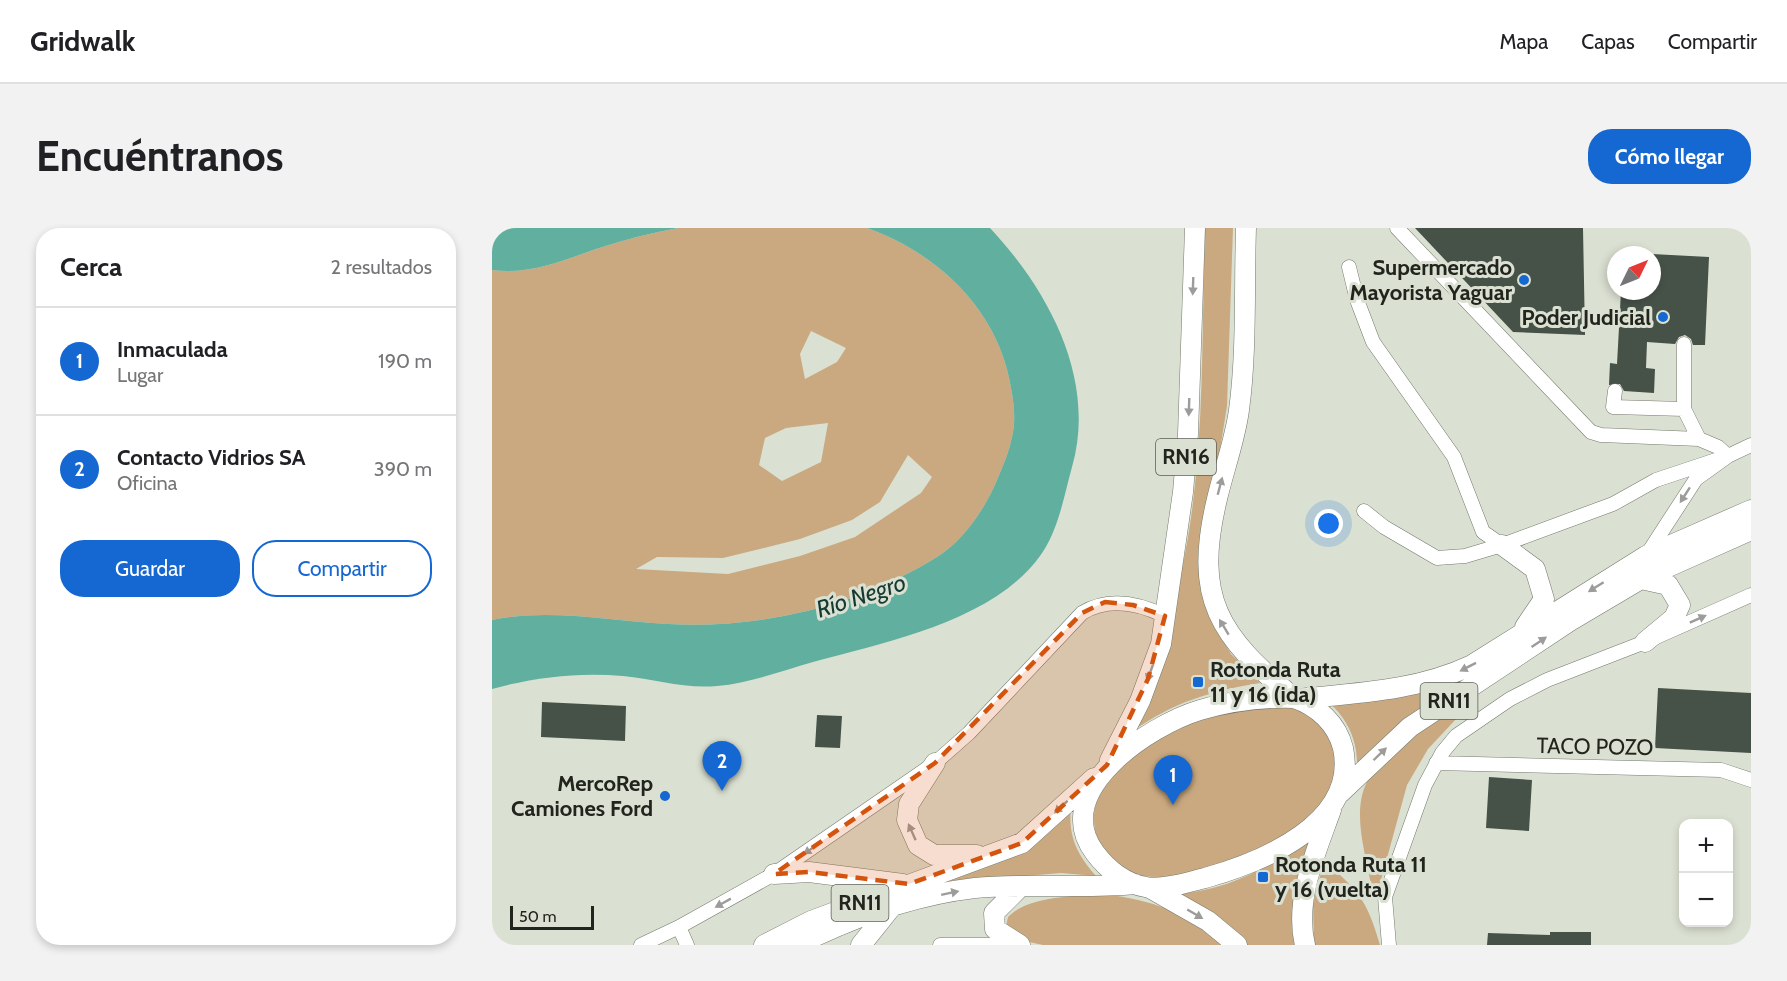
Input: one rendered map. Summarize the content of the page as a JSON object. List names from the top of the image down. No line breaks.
{"streets":{"highway":["RN16","RN11"],"street":["TACO POZO"]},"crossings":[["RN16","RN11"]],"water":["Río Negro"],"places":{"other":["Supermercado Mayorista Yaguar","Poder Judicial","MercoRep Camiones Ford"],"transit":["Rotonda Ruta 11 y 16 (ida)","Rotonda Ruta 11 y 16 (vuelta)"]},"scale_bar":"50 m","north":"top right","page":{"header":"Gridwalk","nav":["Mapa","Capas","Compartir"],"buttons":["Cómo llegar",["Guardar","Compartir"]],"title":"Encuéntranos","heading":["Cerca","2 resultados"],"list":[{"mark":"1","name":"Inmaculada","note":"Lugar","value":"190 m"},{"mark":"2","name":"Contacto Vidrios SA","note":"Oficina","value":"390 m"}],"pins":["2","1"],"map_buttons":["+","−"],"scale":"50 m"}}
